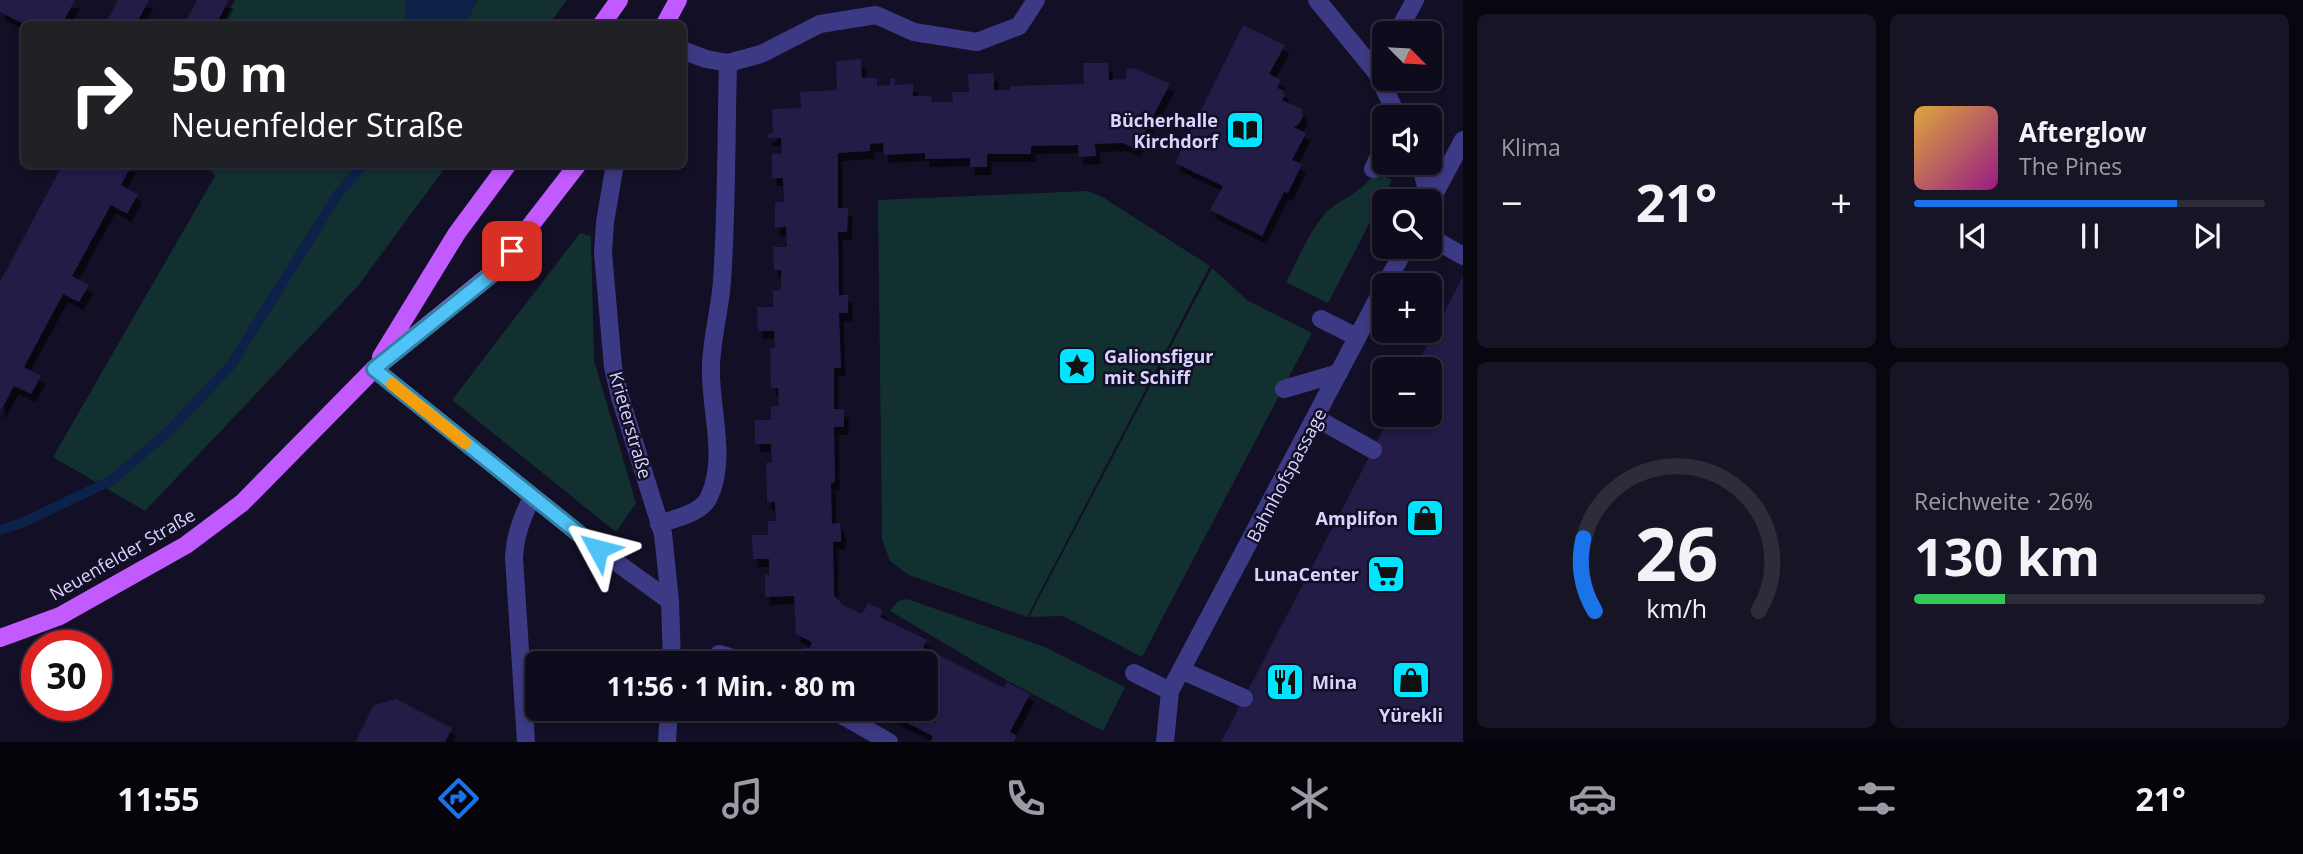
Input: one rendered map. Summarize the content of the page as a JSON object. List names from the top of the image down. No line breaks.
{"streets":{"main road":["Neuenfelder Straße"],"street":["Krieterstraße","Bahnhofspassage"]},"places":{"library":["Bücherhalle Kirchdorf"],"place":["Galionsfigur mit Schiff"],"shop":["Amplifon","Yürekli"],"supermarket":["LunaCenter"],"restaurant":["Mina"]},"north":"bottom right","page":{"tile":["Klima",["Reichweite · 26%","130 km"]],"map_buttons":["+","−"],"turn":["50 m","Neuenfelder Straße"],"song":["Afterglow","The Pines"],"heat":["−","21°","+"],"limit":"30","trip":"11:56 · 1 Min. · 80 m","tabs":["11:55","21°"],"gauge":["26","km/h"]}}
